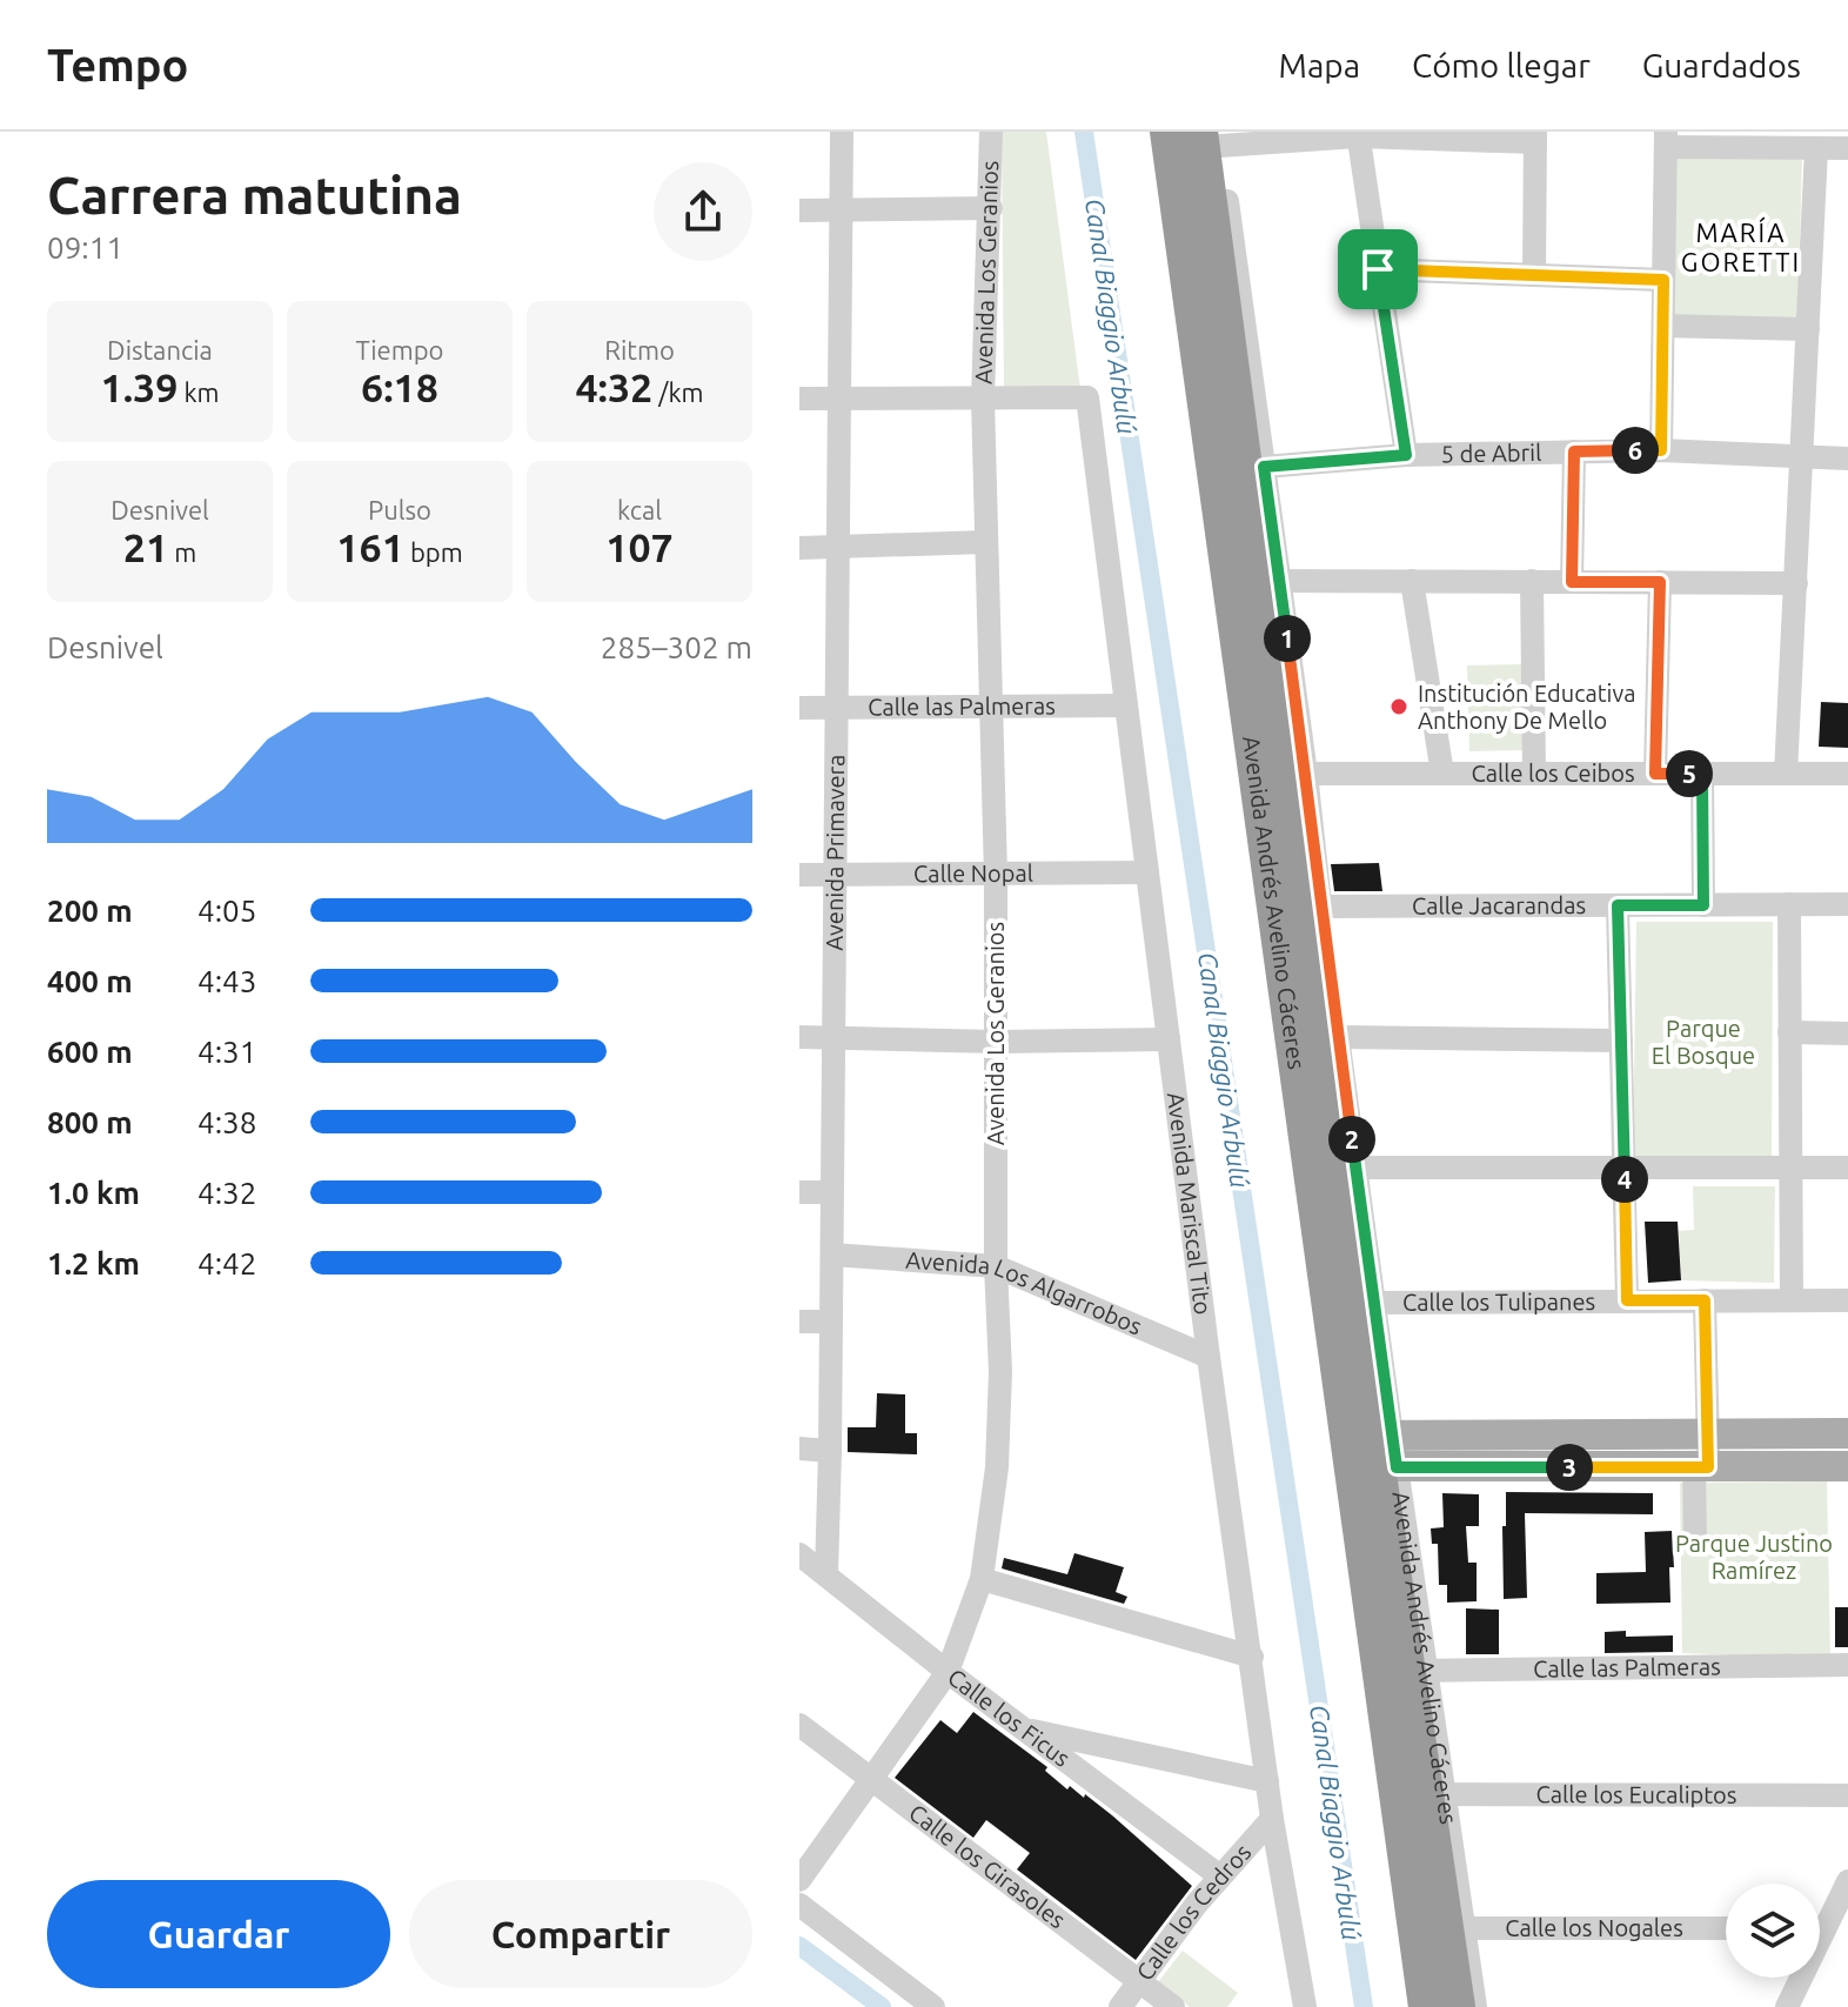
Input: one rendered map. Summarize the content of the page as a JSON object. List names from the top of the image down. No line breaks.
{"streets":{"highway":["Avenida Andrés Avelino Cáceres"],"street":["Avenida Los Geranios","5 de Abril","Calle las Palmeras","Calle los Ceibos","Avenida Primavera","Calle Nopal","Calle Jacarandas","Avenida Mariscal Tito","Avenida Los Algarrobos","Calle los Tulipanes","Calle los Ficus","Calle los Eucaliptos","Calle los Girasoles","Calle los Cedros","Calle los Nogales"]},"crossings":[["Avenida Los Geranios","Calle las Palmeras"],["Avenida Los Geranios","Calle Nopal"],["Avenida Los Geranios","Avenida Mariscal Tito"],["Avenida Los Geranios","Avenida Los Algarrobos"],["Avenida Los Geranios","Calle los Ficus"],["Avenida Los Geranios","Calle los Girasoles"],["5 de Abril","Avenida Andrés Avelino Cáceres"],["Calle las Palmeras","Avenida Primavera"],["Calle las Palmeras","Avenida Andrés Avelino Cáceres"],["Calle las Palmeras","Avenida Mariscal Tito"],["Calle los Ceibos","Avenida Andrés Avelino Cáceres"],["Avenida Primavera","Calle Nopal"],["Avenida Primavera","Avenida Los Algarrobos"],["Avenida Primavera","Calle los Ficus"],["Calle Nopal","Avenida Mariscal Tito"],["Avenida Andrés Avelino Cáceres","Calle Jacarandas"],["Avenida Andrés Avelino Cáceres","Calle los Tulipanes"],["Avenida Andrés Avelino Cáceres","Calle los Eucaliptos"],["Avenida Andrés Avelino Cáceres","Calle los Nogales"],["Avenida Mariscal Tito","Avenida Los Algarrobos"],["Avenida Mariscal Tito","Calle los Cedros"],["Calle los Ficus","Calle los Cedros"],["Calle los Girasoles","Calle los Cedros"]],"districts":["MARÍA GORETTI"],"water":["Canal Biaggio Arbulú"],"parks":["Parque El Bosque","Parque Justino Ramírez"],"places":["Institución Educativa Anthony De Mello"],"page":{"header":"Tempo","nav":["Mapa","Cómo llegar","Guardados"],"heading":["Carrera matutina","09:11"],"stats":[["Distancia","1.39 km"],["Tiempo","6:18"],["Ritmo","4:32 /km"],["Desnivel","21 m"],["Pulso","161 bpm"],["kcal","107"]],"pins":["6","1","5","2","4","3"],"chart":["Desnivel","285–302 m"],"list":[{"name":"200 m","note":"4:05"},{"name":"400 m","note":"4:43"},{"name":"600 m","note":"4:31"},{"name":"800 m","note":"4:38"},{"name":"1.0 km","note":"4:32"},{"name":"1.2 km","note":"4:42"}],"buttons":["Guardar","Compartir"]}}
